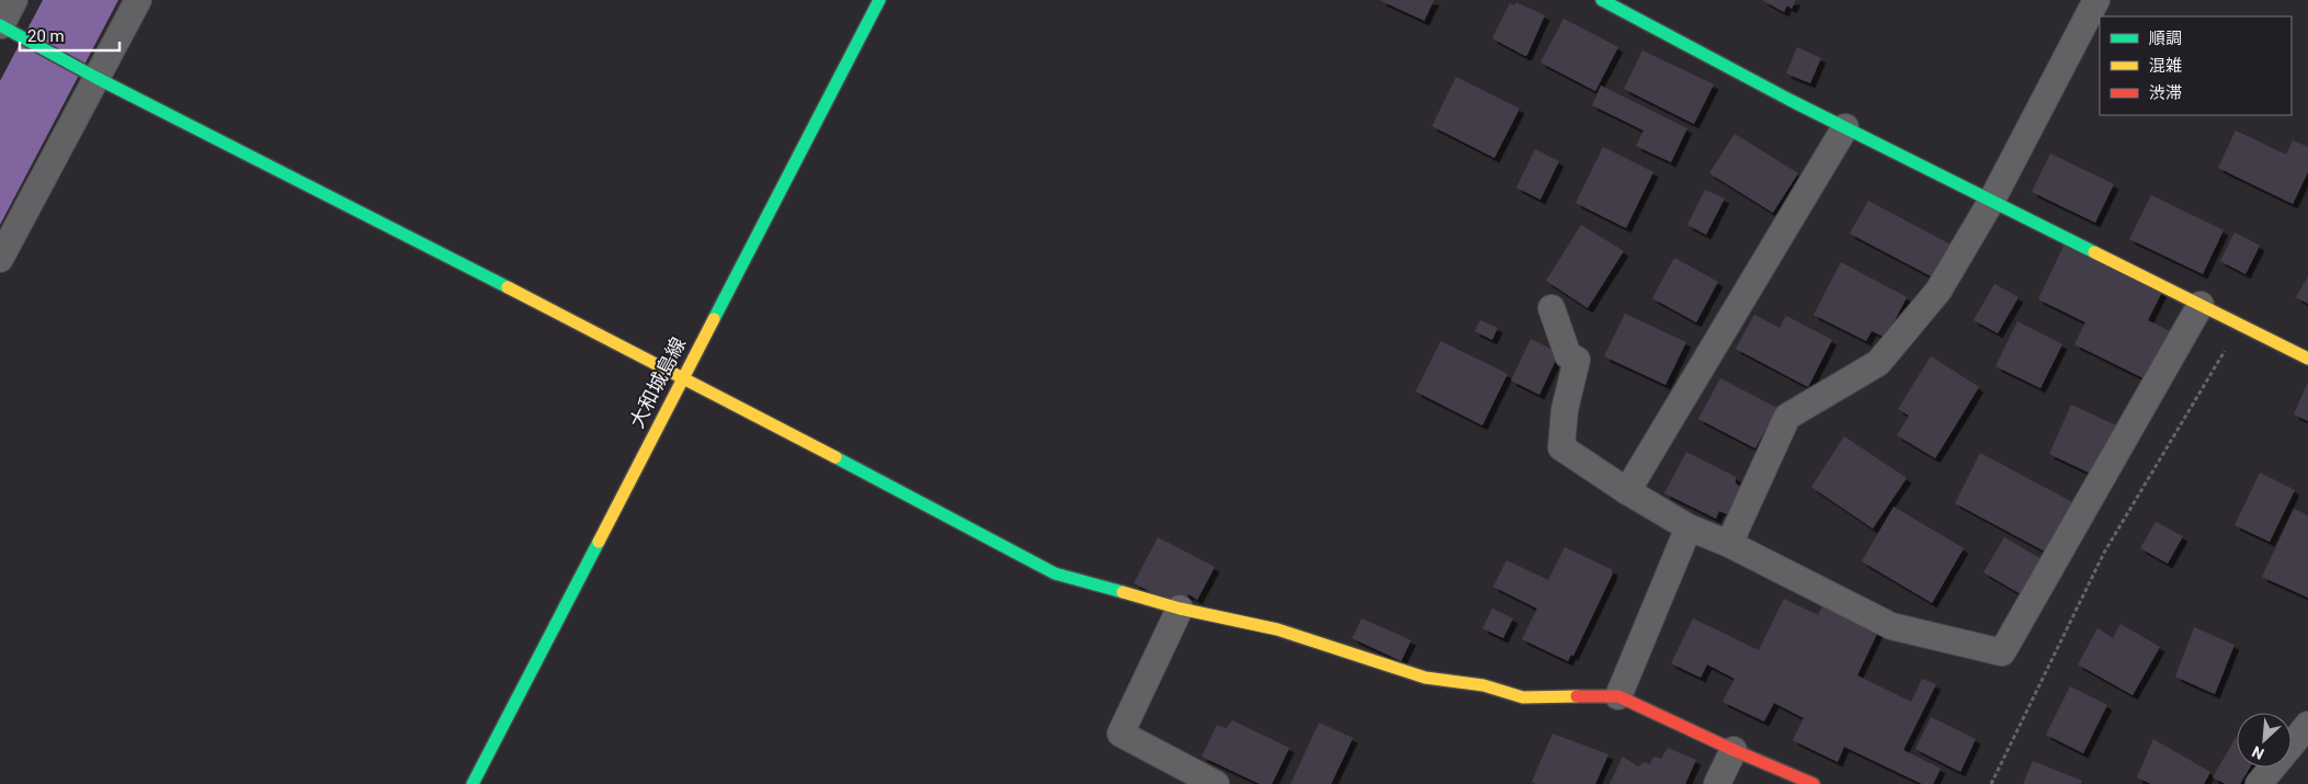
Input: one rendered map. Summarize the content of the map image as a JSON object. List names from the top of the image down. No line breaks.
{"streets":{"street":["大和城島線"]},"legend":["順調","混雑","渋滞"],"scale_bar":"20 m","north":"bottom left"}
